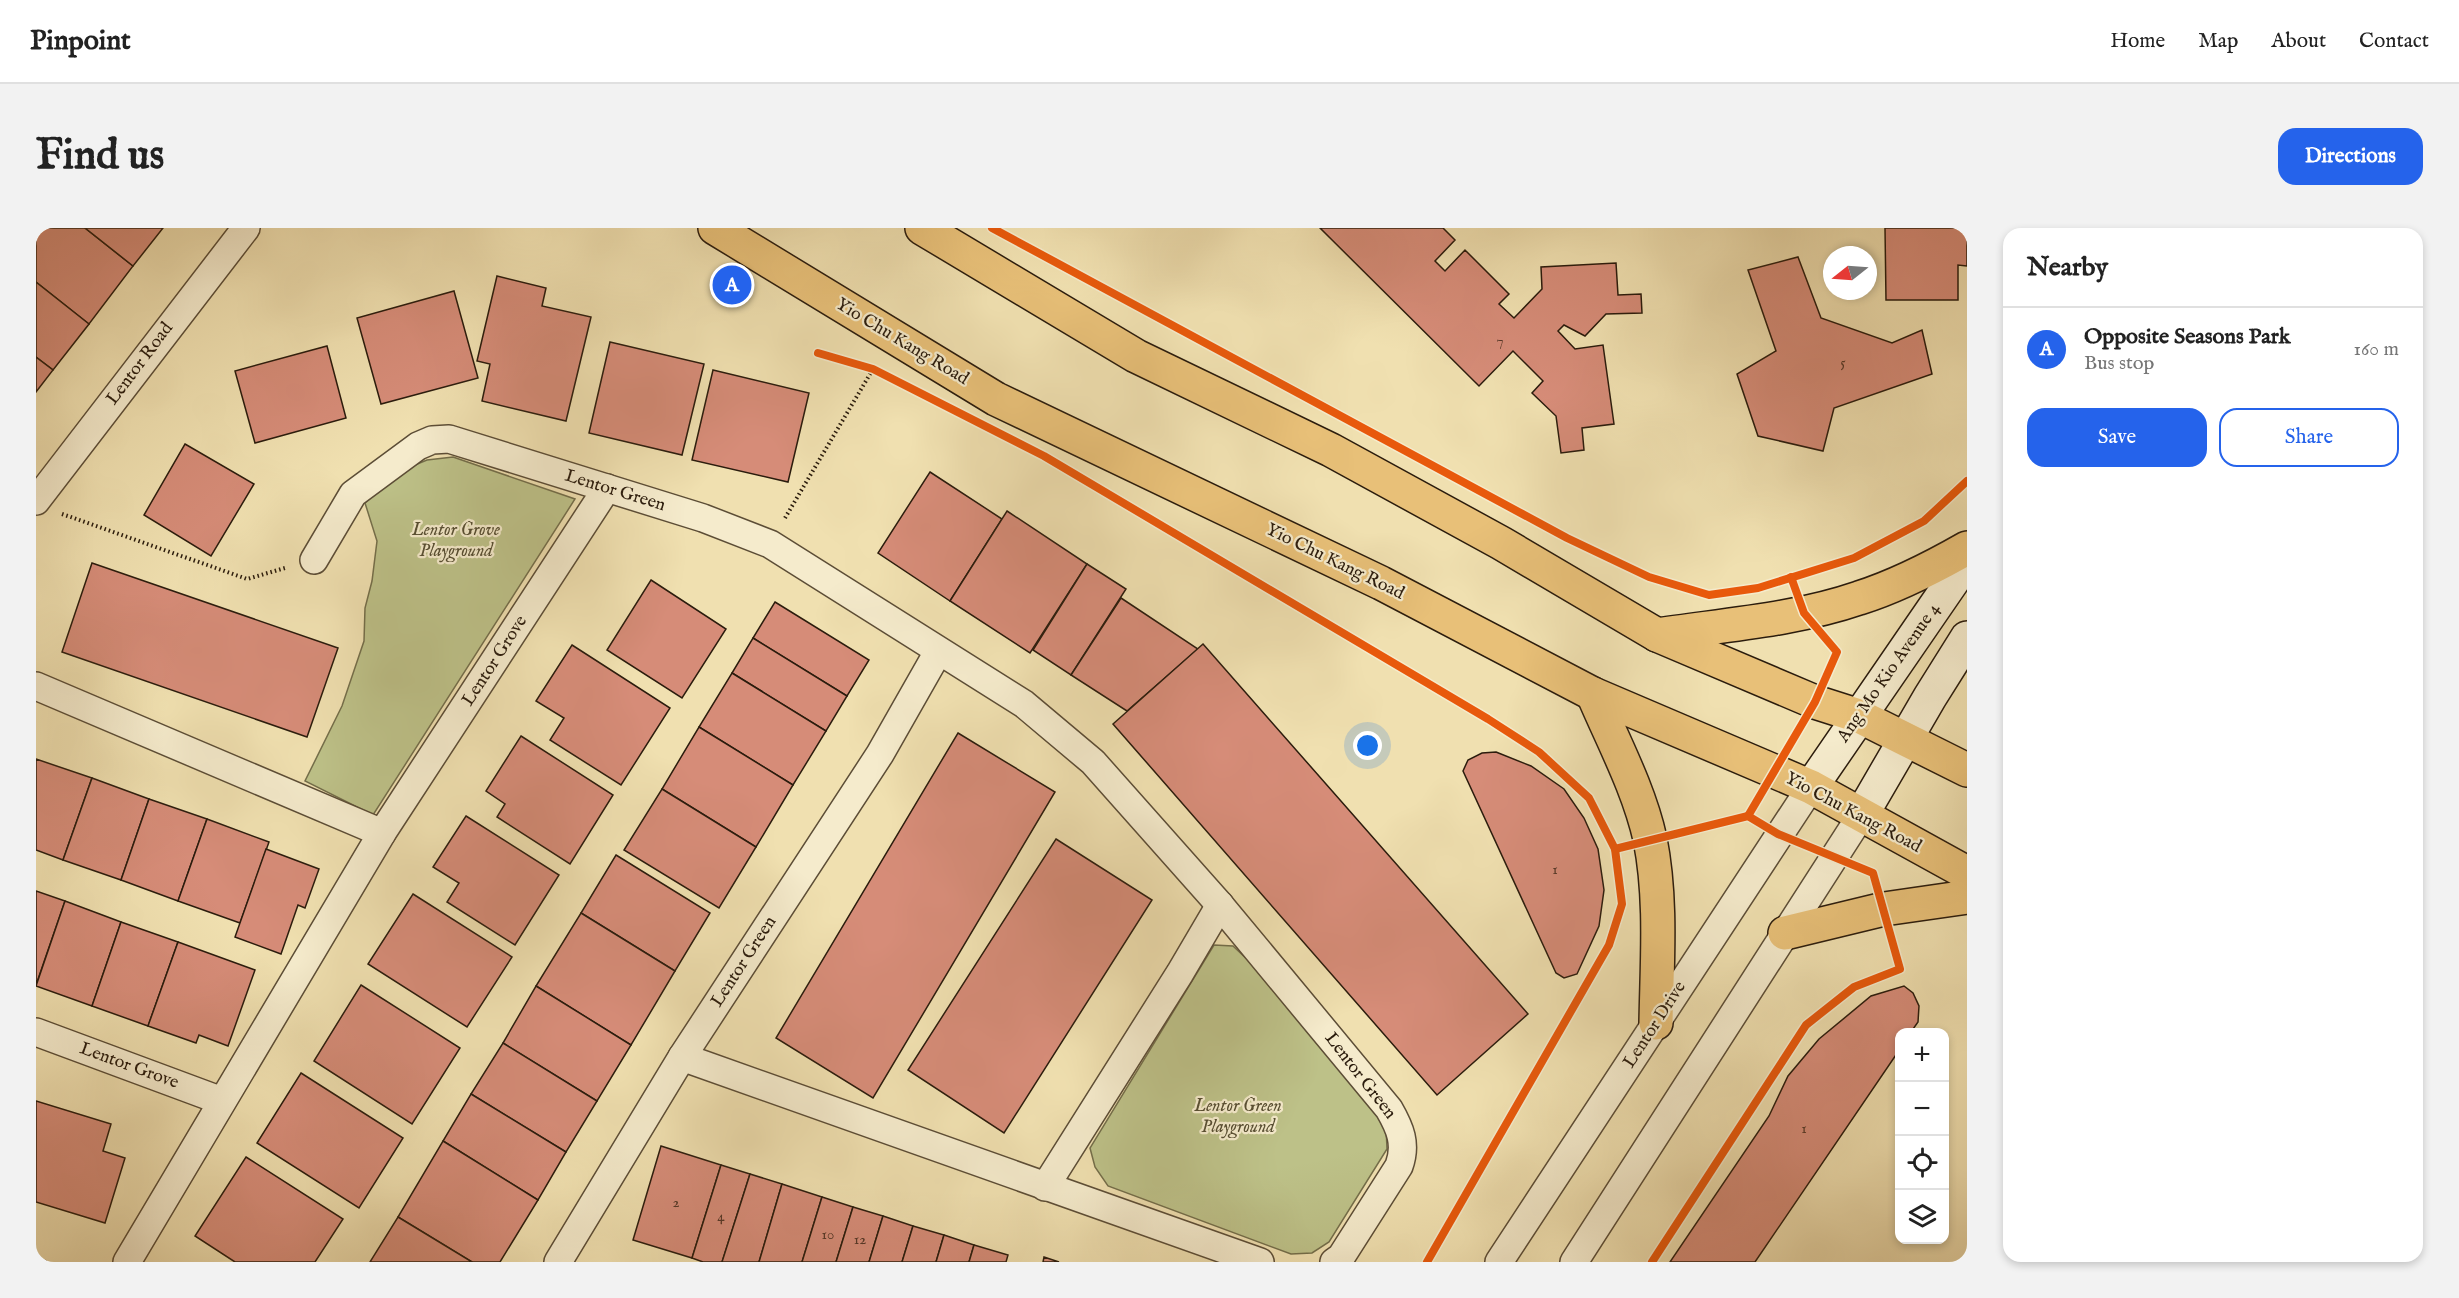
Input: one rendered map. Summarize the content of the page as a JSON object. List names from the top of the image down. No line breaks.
{"streets":{"main road":["Yio Chu Kang Road","Ang Mo Kio Avenue 4"],"street":["Lentor Road","Lentor Green","Lentor Grove","Lentor Drive"]},"crossings":[["Yio Chu Kang Road","Ang Mo Kio Avenue 4"],["Yio Chu Kang Road","Lentor Drive"],["Lentor Green","Lentor Grove"],["Ang Mo Kio Avenue 4","Lentor Drive"]],"parks":["Lentor Grove Playground","Lentor Green Playground"],"house_numbers":["7","5","1","1","2","4","10","12"],"north":"left","page":{"header":"Pinpoint","nav":["Home","Map","About","Contact"],"buttons":["Directions",["Save","Share"]],"title":"Find us","heading":"Nearby","pins":"A","list":[{"mark":"A","name":"Opposite Seasons Park","note":"Bus stop","value":"160 m"}],"map_buttons":["+","−"]}}
